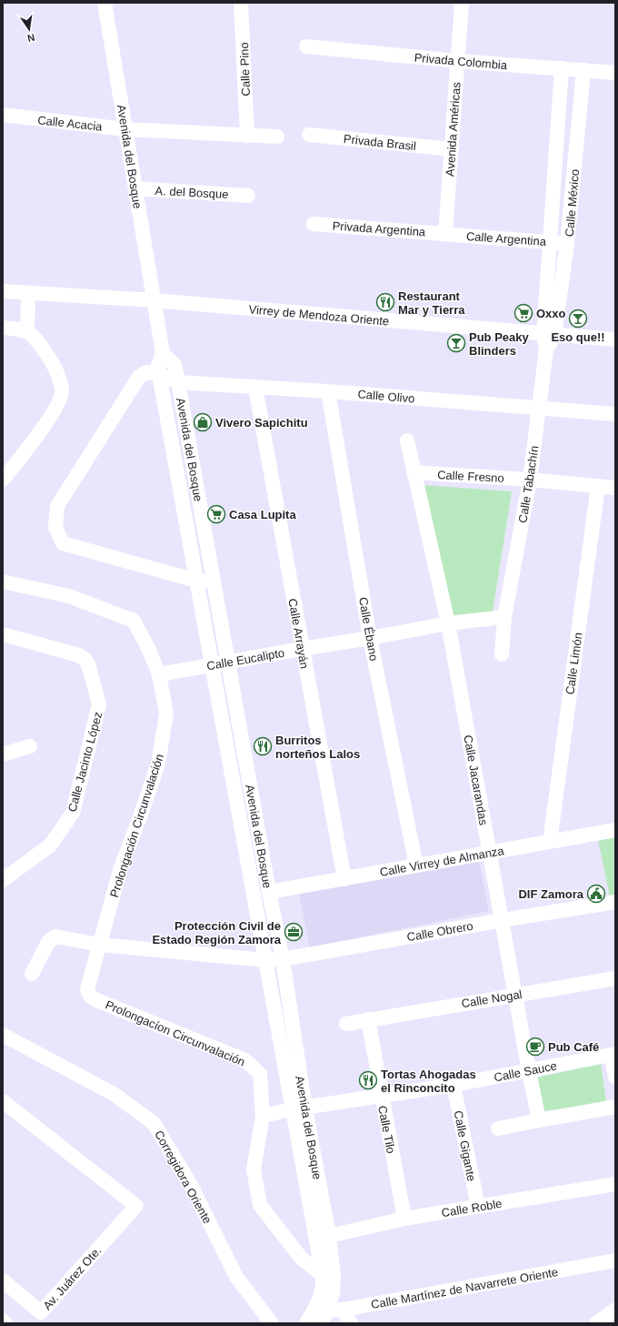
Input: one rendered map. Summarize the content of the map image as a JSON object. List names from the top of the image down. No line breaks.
{"streets":{"street":["Privada Colombia","Calle Pino","Calle Acacia","Avenida Américas","Privada Brasil","Avenida del Bosque","A. del Bosque","Calle México","Privada Argentina","Calle Argentina","Virrey de Mendoza Oriente","Calle Olivo","Calle Fresno","Calle Tabachín","Calle Ébano","Calle Arrayán","Calle Eucalipto","Calle Limón","Calle Jacinto López","Calle Jacarandas","Prolongación Circunvalación","Calle Virrey de Almanza","Calle Obrero","Calle Nogal","Prolongacíon Circunvalación","Calle Sauce","Calle Tilo","Calle Gigante","Corregidora Oriente","Calle Roble","Av. Juárez Ote.","Calle Martínez de Navarrete Oriente"]},"crossings":[["Privada Colombia","Avenida Américas"],["Privada Colombia","Calle México"],["Calle Pino","Calle Acacia"],["Calle Acacia","Avenida del Bosque"],["Avenida Américas","Privada Brasil"],["Avenida Américas","Privada Argentina"],["Avenida Américas","Calle Argentina"],["Avenida del Bosque","A. del Bosque"],["Avenida del Bosque","Virrey de Mendoza Oriente"],["Avenida del Bosque","Calle Olivo"],["Avenida del Bosque","Calle Eucalipto"],["Avenida del Bosque","Calle Virrey de Almanza"],["Avenida del Bosque","Calle Obrero"],["Avenida del Bosque","Prolongacíon Circunvalación"],["Avenida del Bosque","Calle Sauce"],["Avenida del Bosque","Calle Roble"],["Avenida del Bosque","Calle Martínez de Navarrete Oriente"],["Calle México","Calle Argentina"],["Calle México","Virrey de Mendoza Oriente"],["Calle México","Calle Tabachín"],["Privada Argentina","Calle Argentina"],["Virrey de Mendoza Oriente","Calle Tabachín"],["Calle Olivo","Calle Tabachín"],["Calle Olivo","Calle Ébano"],["Calle Olivo","Calle Arrayán"],["Calle Fresno","Calle Tabachín"],["Calle Fresno","Calle Limón"],["Calle Fresno","Calle Jacarandas"],["Calle Tabachín","Calle Eucalipto"],["Calle Ébano","Calle Eucalipto"],["Calle Ébano","Calle Virrey de Almanza"],["Calle Arrayán","Calle Eucalipto"],["Calle Arrayán","Calle Virrey de Almanza"],["Calle Eucalipto","Calle Jacarandas"],["Calle Eucalipto","Prolongación Circunvalación"],["Calle Limón","Calle Virrey de Almanza"],["Calle Jacarandas","Calle Virrey de Almanza"],["Calle Jacarandas","Calle Obrero"],["Calle Jacarandas","Calle Nogal"],["Calle Jacarandas","Calle Sauce"],["Prolongación Circunvalación","Calle Obrero"],["Prolongación Circunvalación","Prolongacíon Circunvalación"],["Calle Nogal","Calle Tilo"],["Prolongacíon Circunvalación","Calle Sauce"],["Calle Sauce","Calle Tilo"],["Calle Sauce","Calle Gigante"],["Calle Tilo","Calle Roble"],["Calle Gigante","Calle Roble"]],"places":{"restaurant":["Restaurant Mar y Tierra","Burritos norteños Lalos","Tortas Ahogadas el Rinconcito"],"supermarket":["Oxxo","Casa Lupita"],"bar":["Eso que!!","Pub Peaky Blinders"],"shop":["Vivero Sapichitu"],"public building":["DIF Zamora"],"office":["Protección Civil de Estado Región Zamora"],"cafe":["Pub Café"]},"north":"bottom"}
